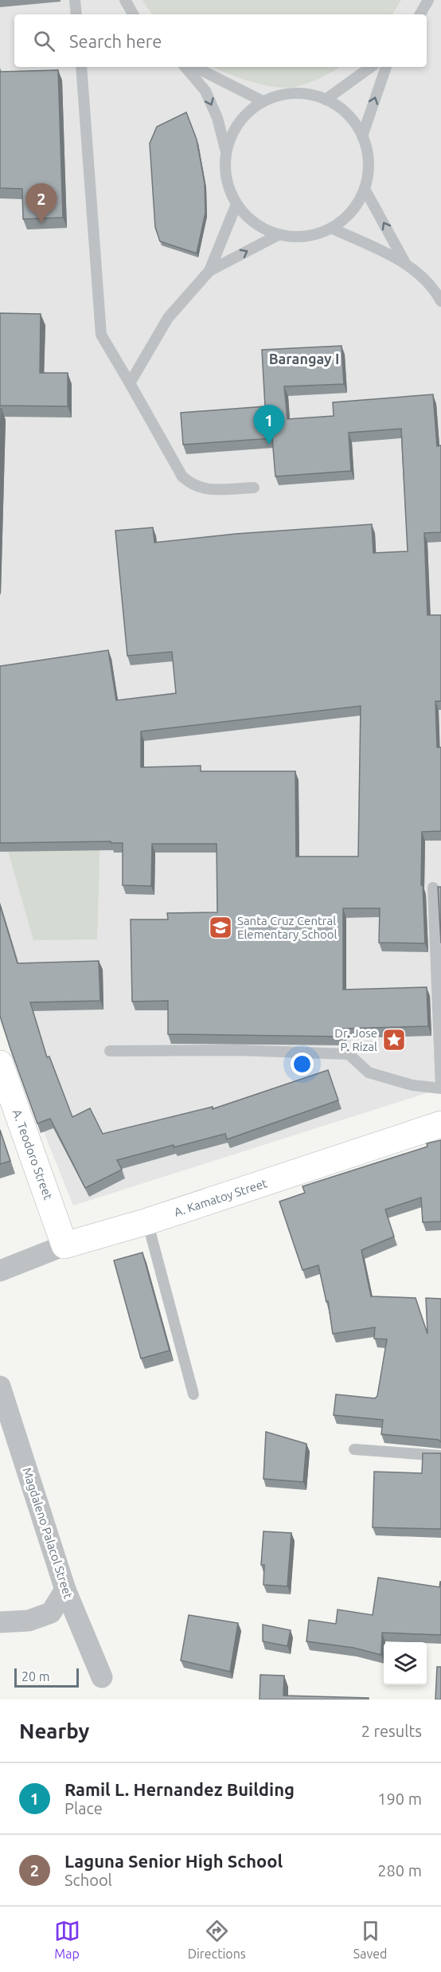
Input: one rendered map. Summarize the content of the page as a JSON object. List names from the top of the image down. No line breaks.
{"streets":{"street":["A. Teodoro Street","A. Kamatoy Street","Magdaleno Palacol Street"]},"crossings":[["A. Teodoro Street","A. Kamatoy Street"]],"districts":["Barangay I"],"places":{"school or university":["Santa Cruz Central Elementary School"],"place":["Dr. Jose P. Rizal"]},"scale_bar":"20 m","page":{"search":"Search here","pins":["2","1"],"scale":"20 m","heading":["Nearby","2 results"],"list":[{"mark":"1","name":"Ramil L. Hernandez Building","note":"Place","value":"190 m"},{"mark":"2","name":"Laguna Senior High School","note":"School","value":"280 m"}],"nav":["Map","Directions","Saved"]}}
